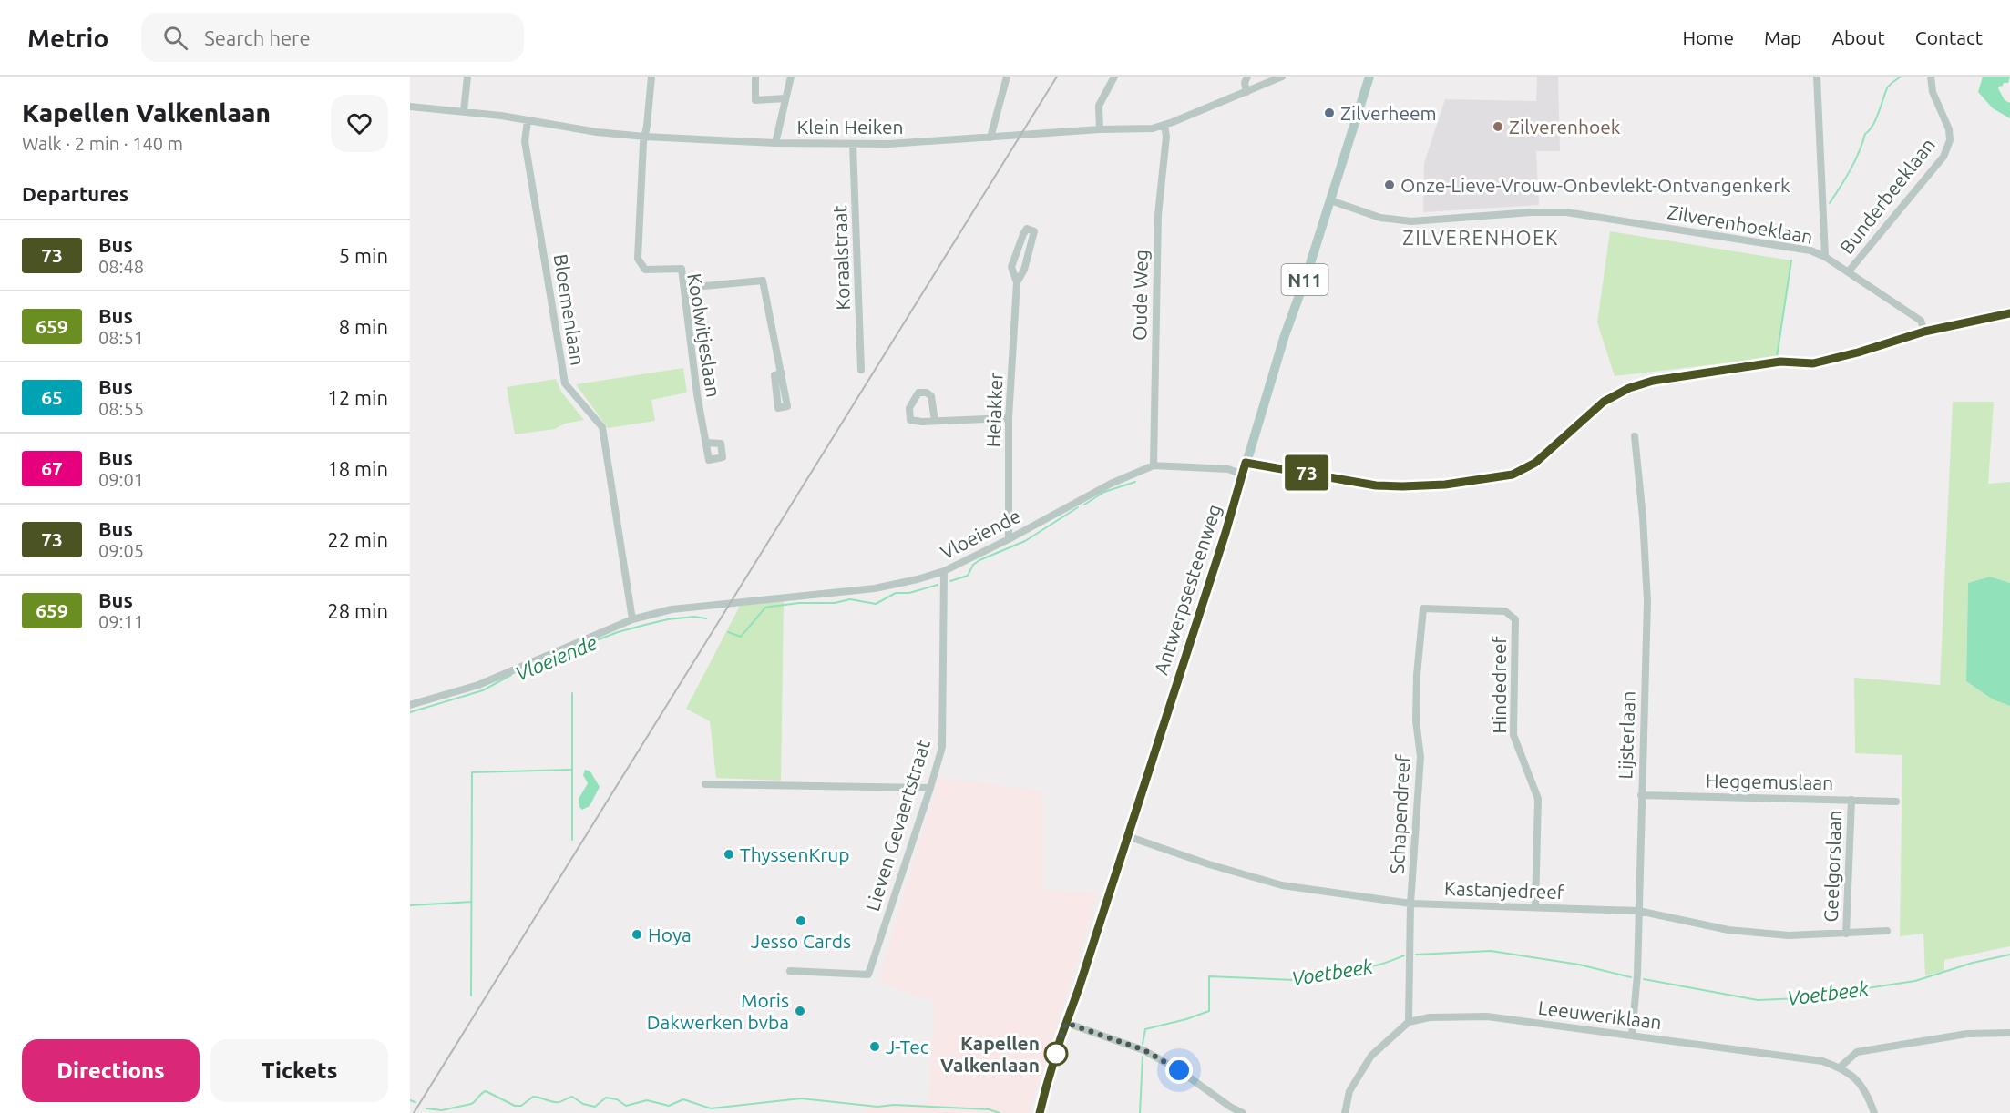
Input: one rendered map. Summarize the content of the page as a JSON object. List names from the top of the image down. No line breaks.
{"streets":{"main road":["N11","Antwerpsesteenweg"],"street":["Klein Heiken","Bunderbeeklaan","Zilverenhoeklaan","Koraalstraat","Oude Weg","Bloemenlaan","Koolwitjeslaan","Heiakker","Vloeiende","Hindedreef","Lijsterlaan","Heggemuslaan","Schapendreef","Lieven Gevaertstraat","Geelgorslaan","Kastanjedreef","Leeuweriklaan"]},"crossings":[["Klein Heiken","Koraalstraat"],["Klein Heiken","Oude Weg"],["Klein Heiken","Bloemenlaan"],["Klein Heiken","Koolwitjeslaan"],["Bunderbeeklaan","Zilverenhoeklaan"],["Zilverenhoeklaan","Antwerpsesteenweg"],["Oude Weg","Vloeiende"],["Bloemenlaan","Vloeiende"],["Heiakker","Vloeiende"],["Vloeiende","Antwerpsesteenweg"],["Vloeiende","Lieven Gevaertstraat"],["Antwerpsesteenweg","Kastanjedreef"],["Hindedreef","Schapendreef"],["Hindedreef","Kastanjedreef"],["Lijsterlaan","Heggemuslaan"],["Lijsterlaan","Kastanjedreef"],["Lijsterlaan","Leeuweriklaan"],["Heggemuslaan","Geelgorslaan"],["Schapendreef","Kastanjedreef"],["Schapendreef","Leeuweriklaan"],["Geelgorslaan","Kastanjedreef"]],"districts":["ZILVERENHOEK"],"water":["Vloeiende","Voetbeek"],"places":["Zilverheem","Zilverenhoek","Onze-Lieve-Vrouw-Onbevlekt-Ontvangenkerk","ThyssenKrup","Jesso Cards","Hoya","Moris Dakwerken bvba","J-Tec","Kapellen Valkenlaan"],"lines":["bus line 73"],"page":{"header":"Metrio","search":"Search here","nav":["Home","Map","About","Contact"],"heading":[["Kapellen Valkenlaan","Walk · 2 min · 140 m"],"Departures"],"on_map":"73","list":[{"mark":"73","name":"Bus","note":"08:48","value":"5 min"},{"mark":"659","name":"Bus","note":"08:51","value":"8 min"},{"mark":"65","name":"Bus","note":"08:55","value":"12 min"},{"mark":"67","name":"Bus","note":"09:01","value":"18 min"},{"mark":"73","name":"Bus","note":"09:05","value":"22 min"},{"mark":"659","name":"Bus","note":"09:11","value":"28 min"}],"buttons":["Directions","Tickets"]}}
